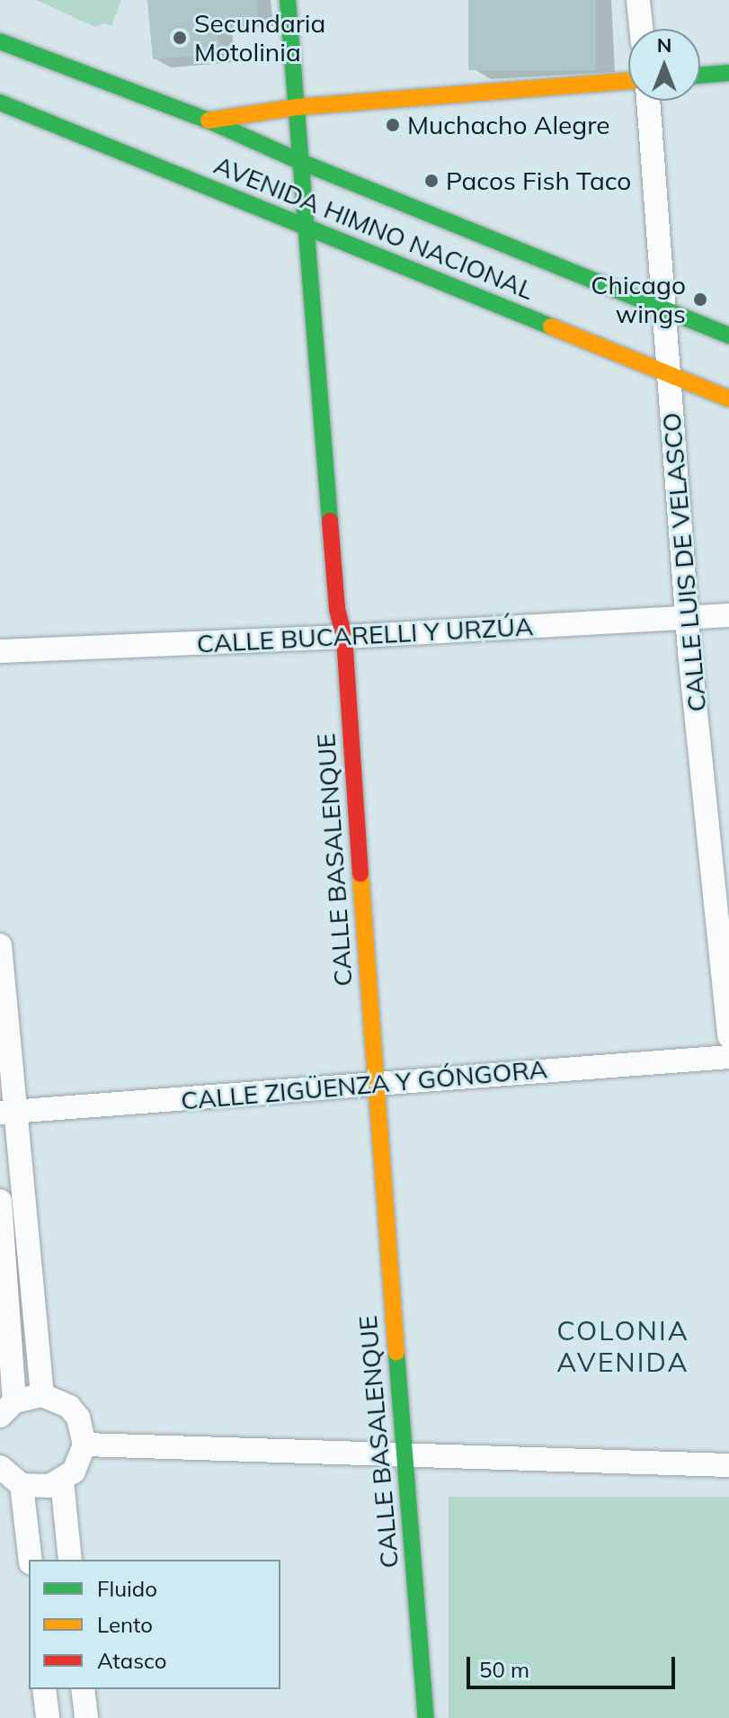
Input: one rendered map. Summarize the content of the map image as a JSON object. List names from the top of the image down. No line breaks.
{"streets":{"street":["AVENIDA HIMNO NACIONAL","CALLE LUIS DE VELASCO","CALLE BUCARELLI Y URZÚA","CALLE BASALENQUE","CALLE ZIGÜENZA Y GÓNGORA"]},"crossings":[["AVENIDA HIMNO NACIONAL","CALLE LUIS DE VELASCO"],["AVENIDA HIMNO NACIONAL","CALLE BASALENQUE"],["CALLE LUIS DE VELASCO","CALLE BUCARELLI Y URZÚA"],["CALLE BUCARELLI Y URZÚA","CALLE BASALENQUE"],["CALLE BASALENQUE","CALLE ZIGÜENZA Y GÓNGORA"]],"districts":["COLONIA AVENIDA"],"places":["Secundaria Motolinia","Muchacho Alegre","Pacos Fish Taco","Chicago wings"],"legend":["Fluido","Lento","Atasco"],"scale_bar":"50 m","north":"top"}
